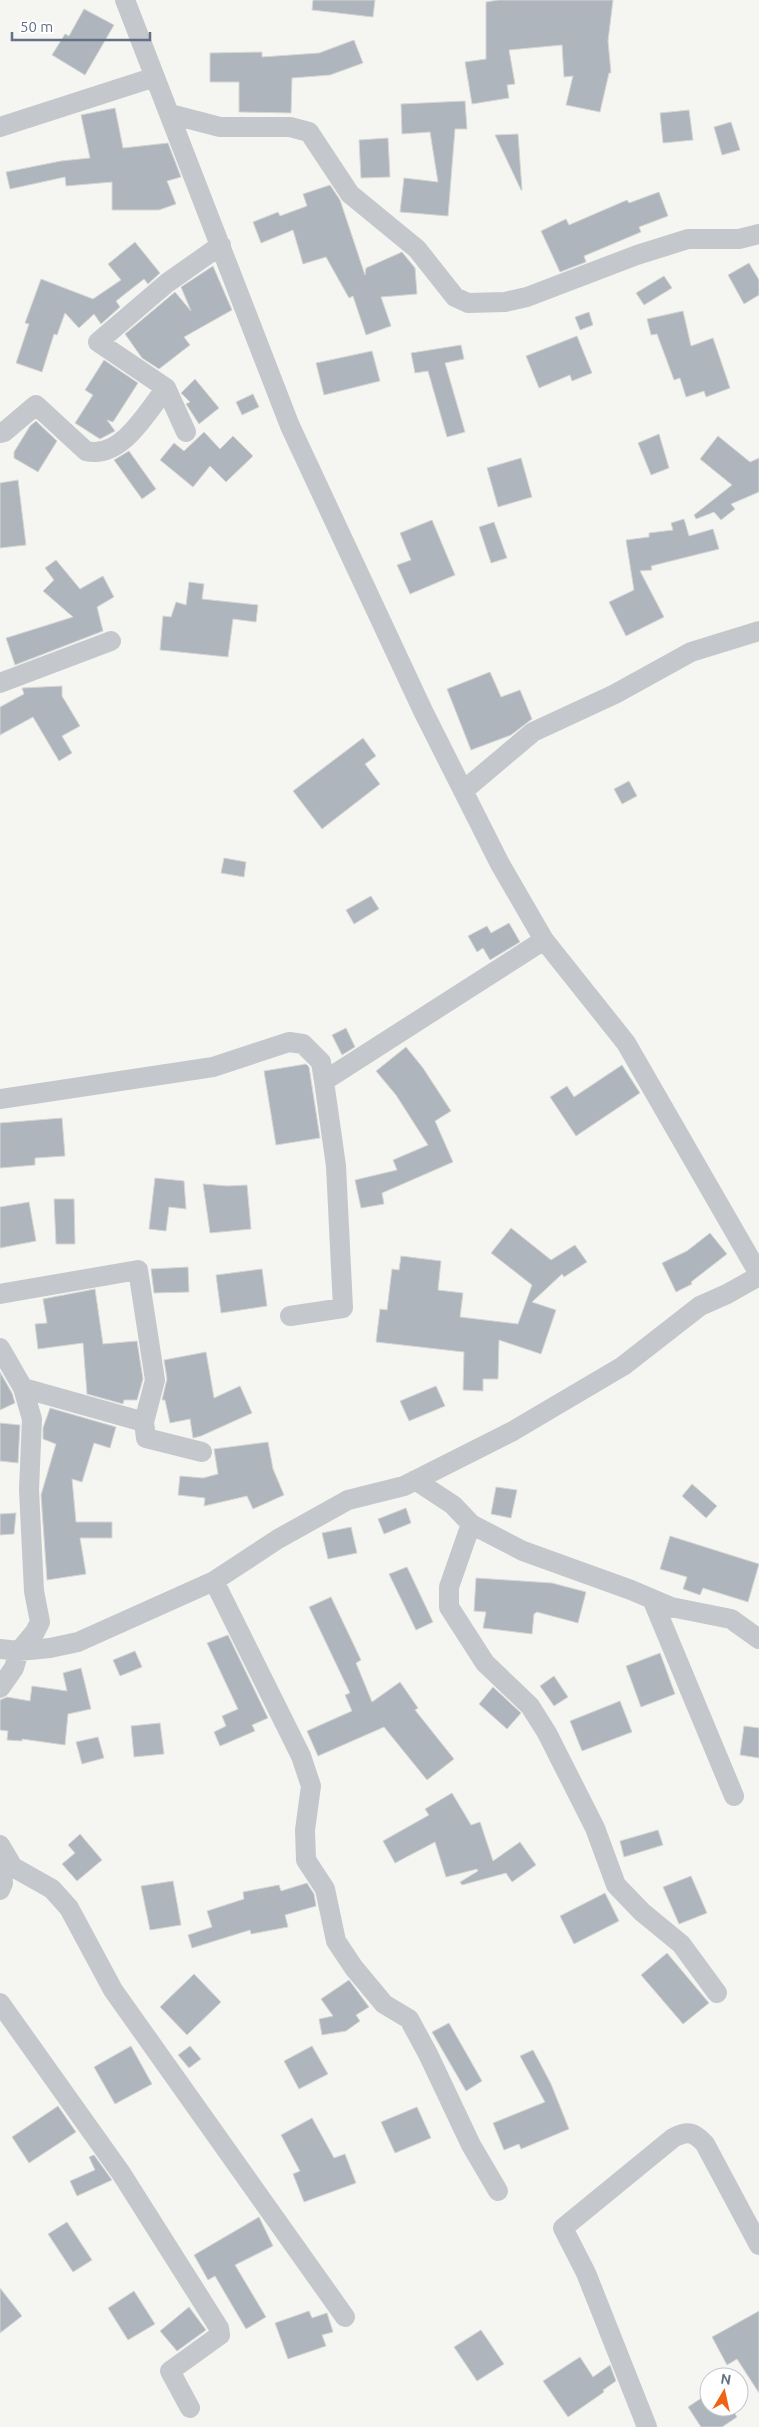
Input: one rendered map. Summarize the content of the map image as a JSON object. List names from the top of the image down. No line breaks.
{"scale_bar":"50 m","north":"top"}
